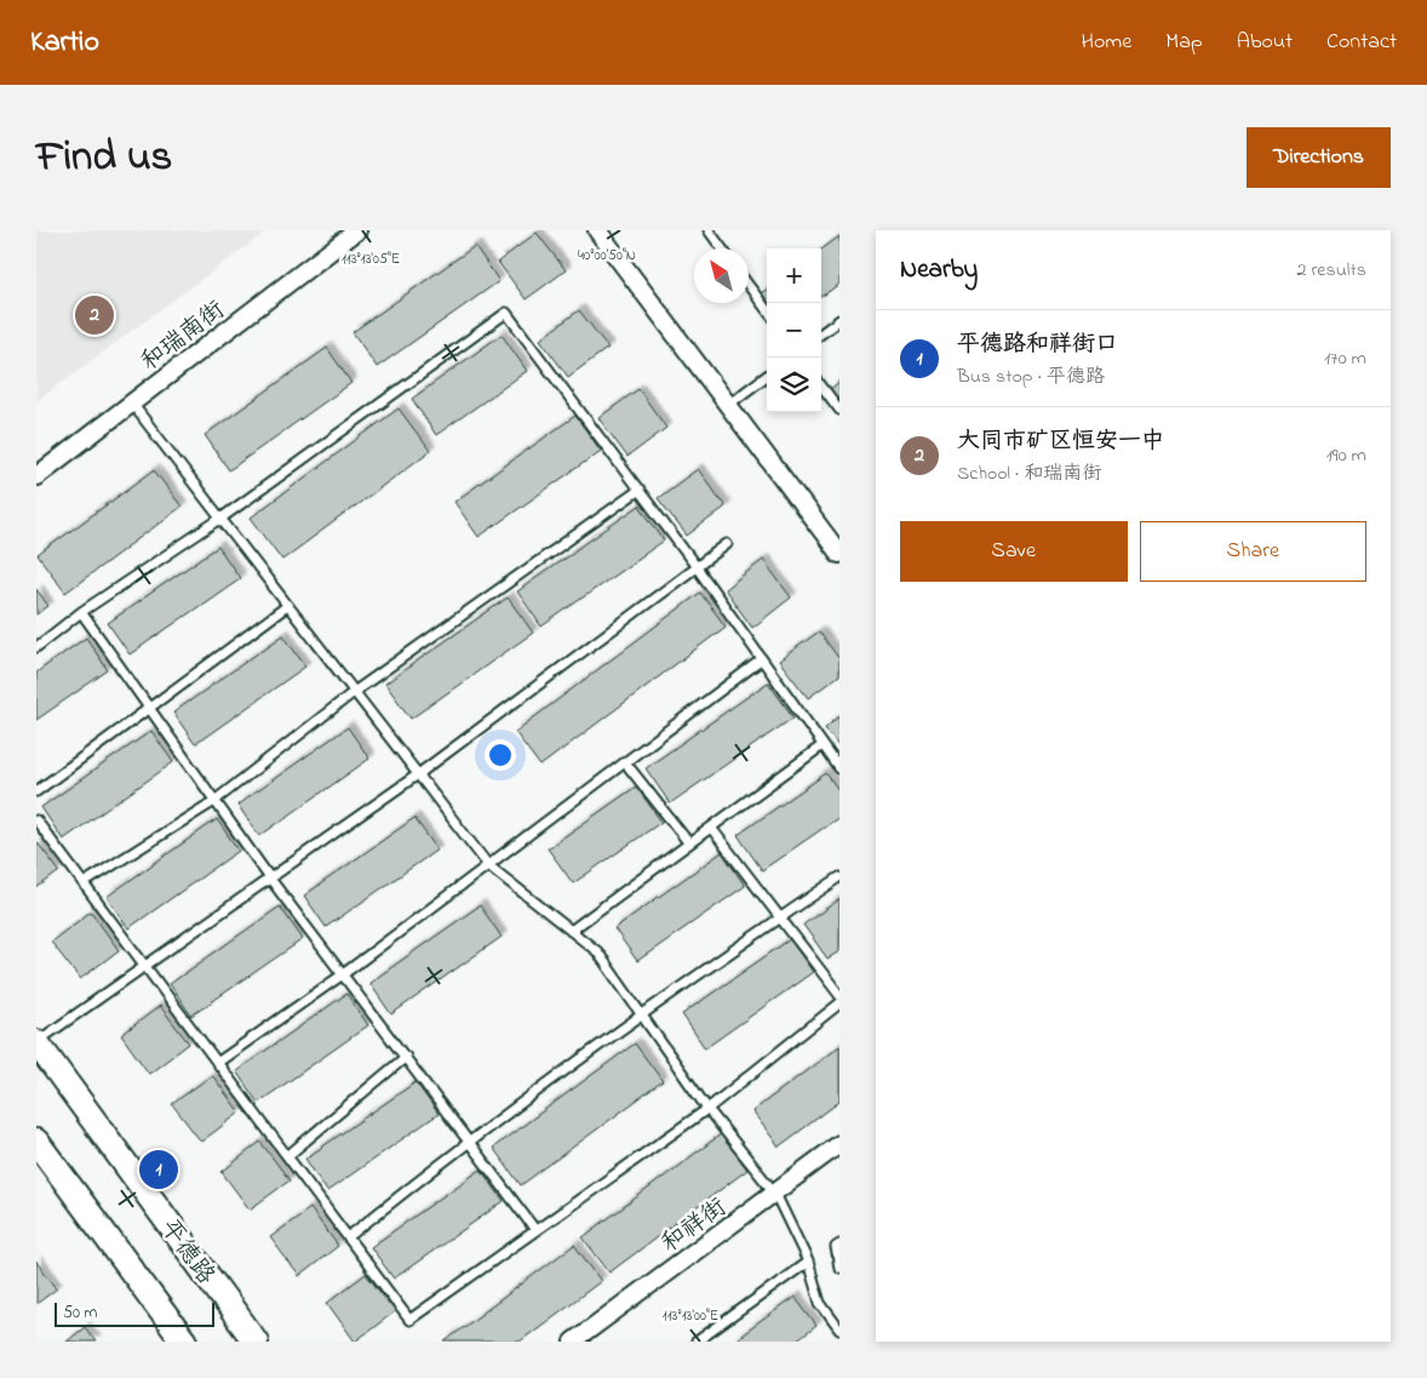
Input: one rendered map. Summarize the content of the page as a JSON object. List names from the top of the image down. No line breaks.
{"streets":{"main road":["平德路"],"street":["和瑞南街","和祥街"]},"scale_bar":"50 m","north":"top left","page":{"header":"Kartio","nav":["Home","Map","About","Contact"],"title":"Find us","buttons":["Directions",["Save","Share"]],"heading":["Nearby","2 results"],"map_buttons":["+","−"],"pins":["2","1"],"list":[{"mark":"1","name":"平德路和祥街口","note":"Bus stop · 平德路","value":"170 m"},{"mark":"2","name":"大同市矿区恒安一中","note":"School · 和瑞南街","value":"190 m"}],"scale":"50 m"},"coordinates":["40°00'50\"N","113°13'05\"E","113°13'00\"E"]}
